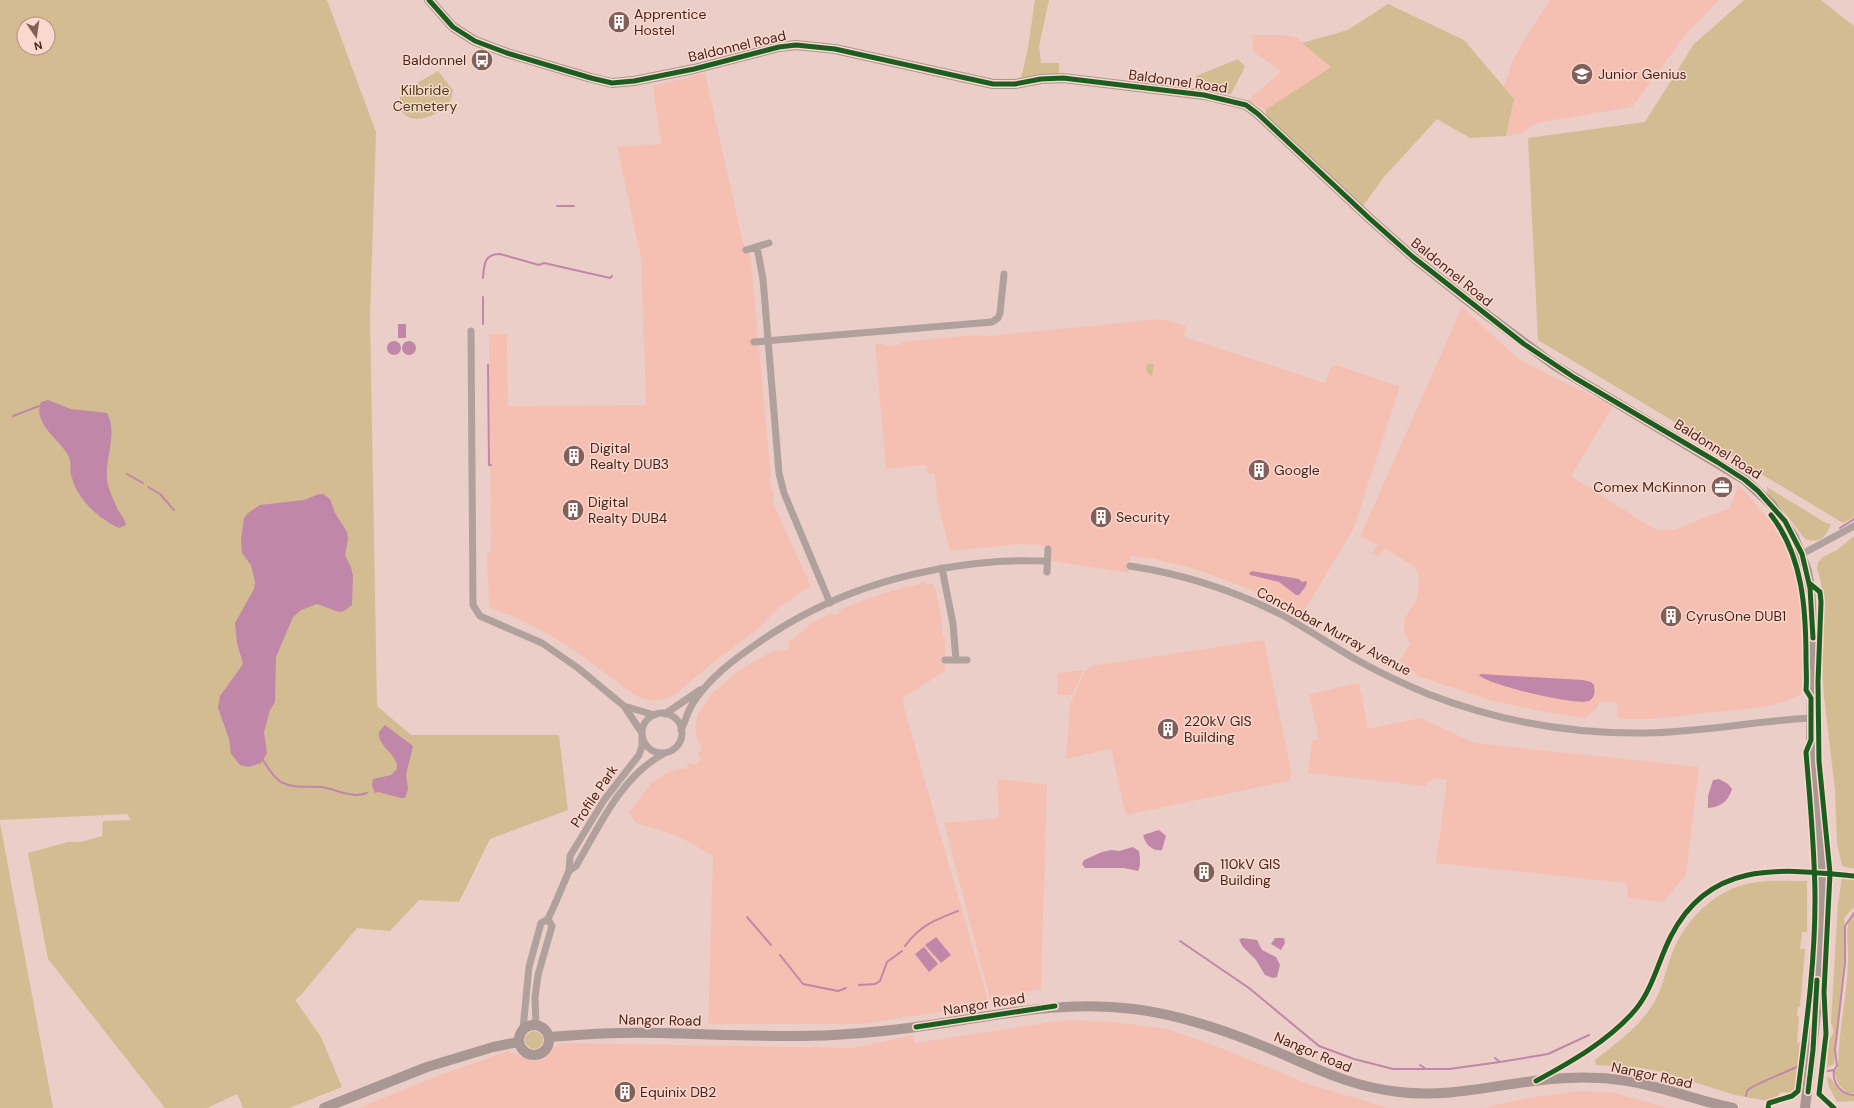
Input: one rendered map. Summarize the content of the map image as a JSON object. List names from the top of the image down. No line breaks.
{"streets":{"street":["Baldonnel Road","Conchobar Murray Avenue","Profile Park","Nangor Road"]},"crossings":[["Baldonnel Road","Conchobar Murray Avenue"],["Profile Park","Nangor Road"]],"parks":["Kilbride Cemetery"],"places":{"building":["Apprentice Hostel","Digital Realty DUB3","Google","Digital Realty DUB4","Security","CyrusOne DUB1","220kV GIS Building","110kV GIS Building","Equinix DB2"],"bus stop":["Baldonnel"],"school or university":["Junior Genius"],"office":["Comex McKinnon"]},"north":"bottom"}
